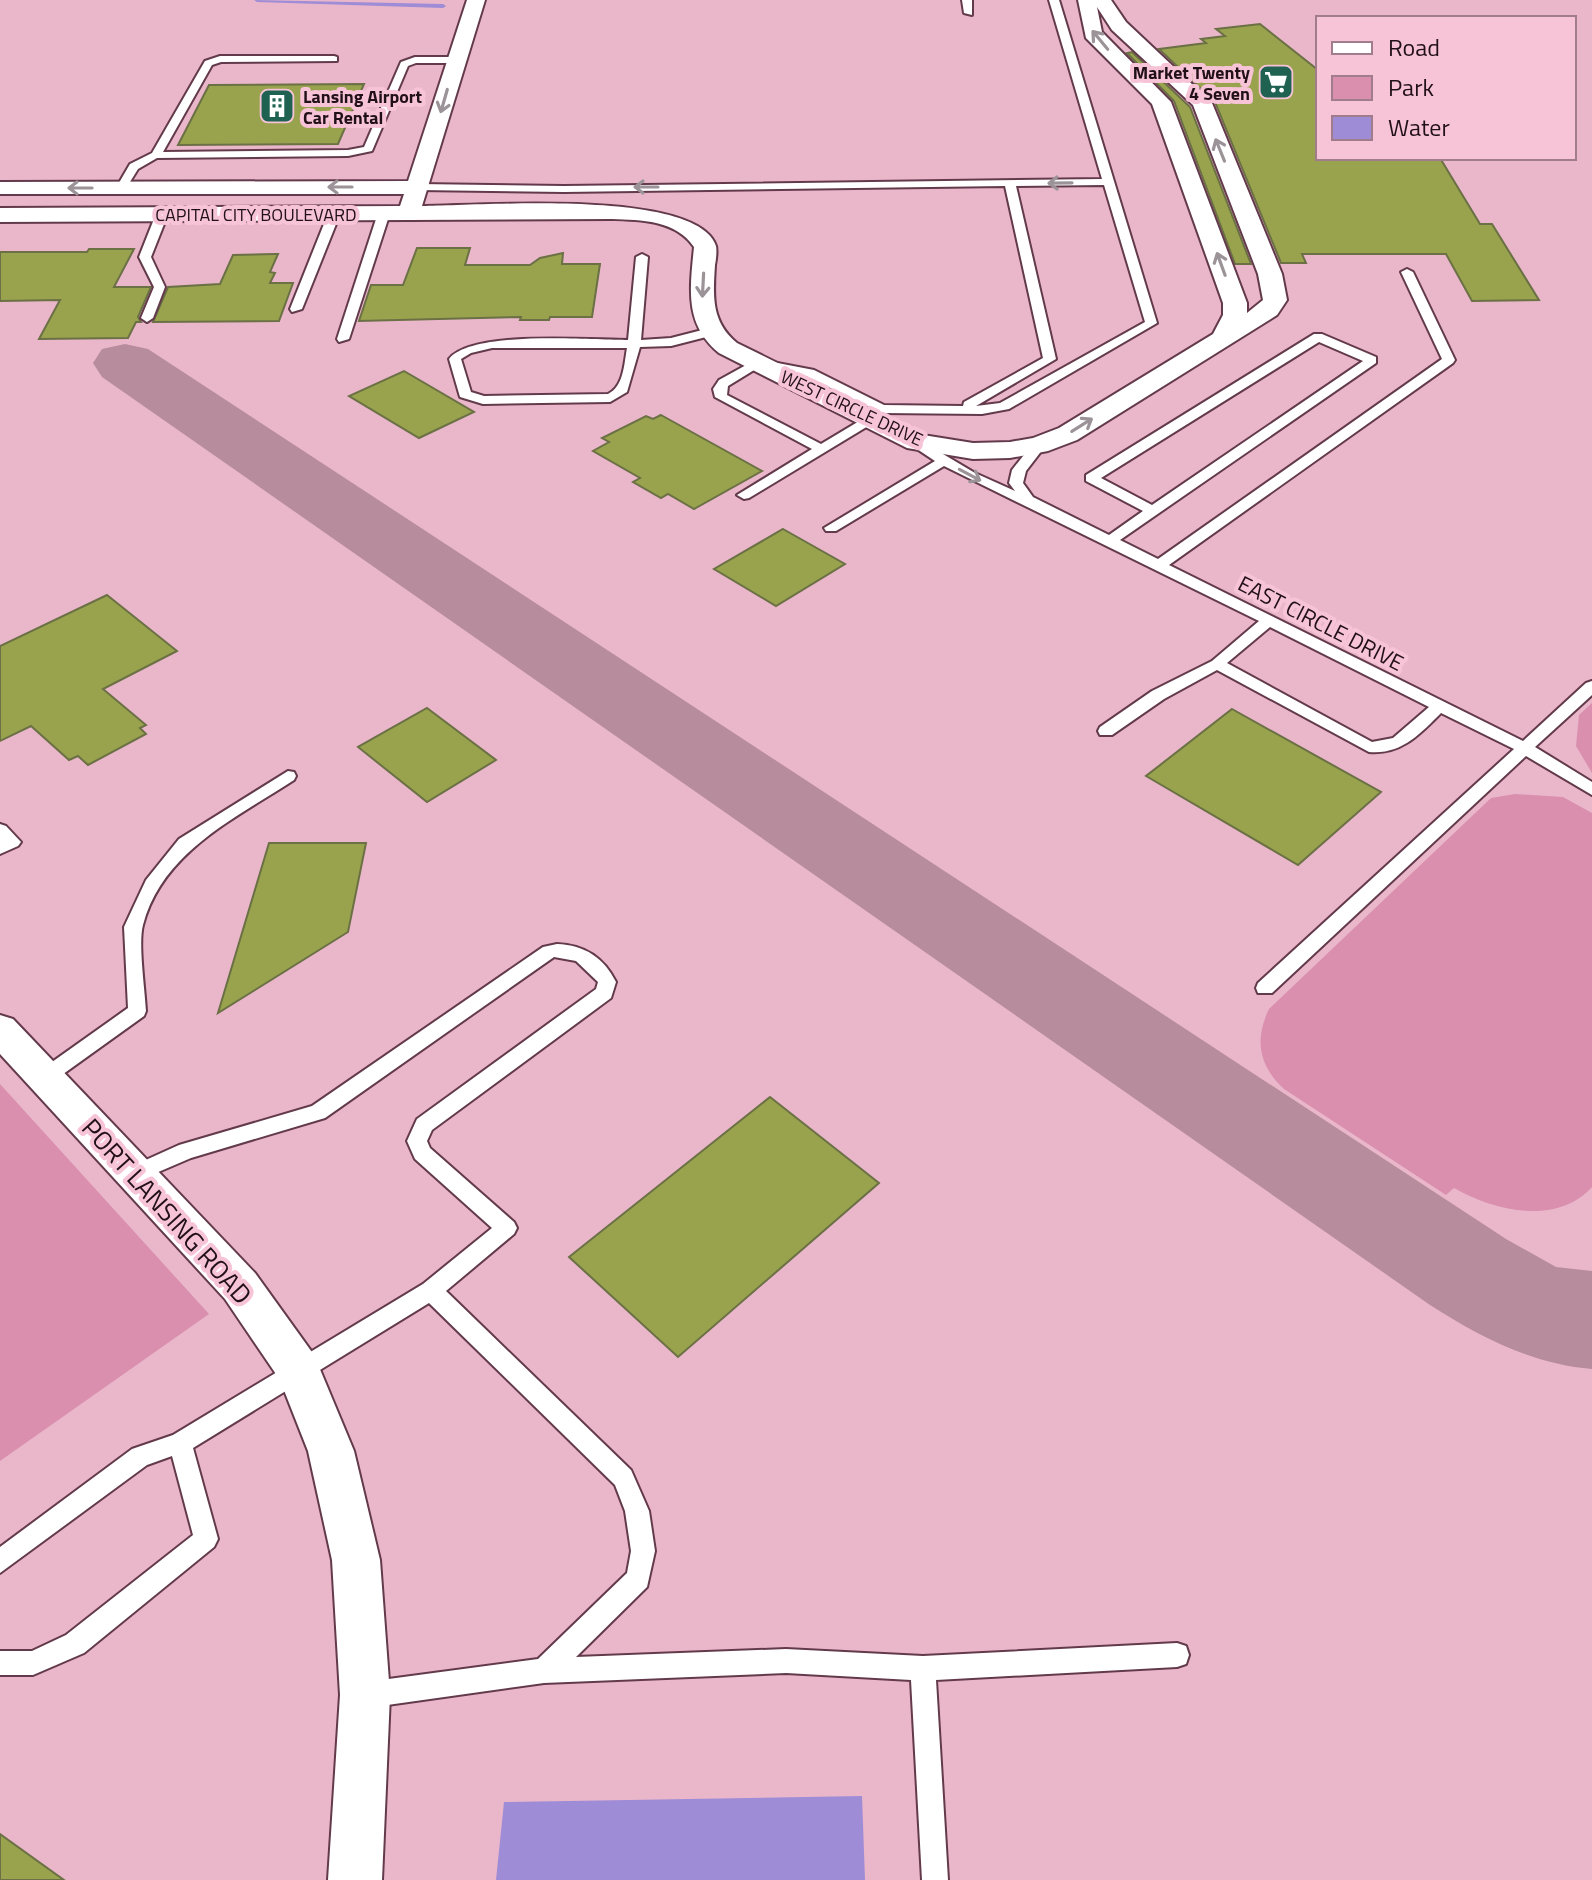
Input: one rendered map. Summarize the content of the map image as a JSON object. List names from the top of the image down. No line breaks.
{"streets":{"street":["CAPITAL CITY BOULEVARD","WEST CIRCLE DRIVE","PORT LANSING ROAD"],"lane":["EAST CIRCLE DRIVE"]},"crossings":[["WEST CIRCLE DRIVE","EAST CIRCLE DRIVE"]],"places":{"supermarket":["Market Twenty 4 Seven"],"building":["Lansing Airport Car Rental"]},"legend":["Road","Park","Water"]}
